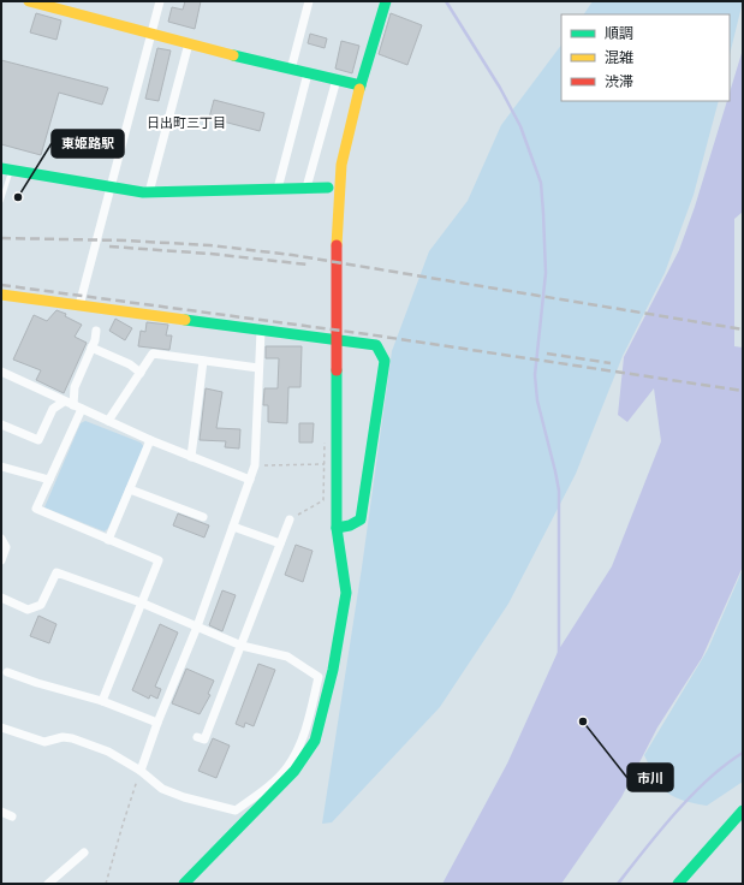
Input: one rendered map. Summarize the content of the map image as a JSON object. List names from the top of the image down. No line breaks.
{"districts":["日出町三丁目"],"places":["東姫路駅","市川"],"legend":["順調","混雑","渋滞"]}
